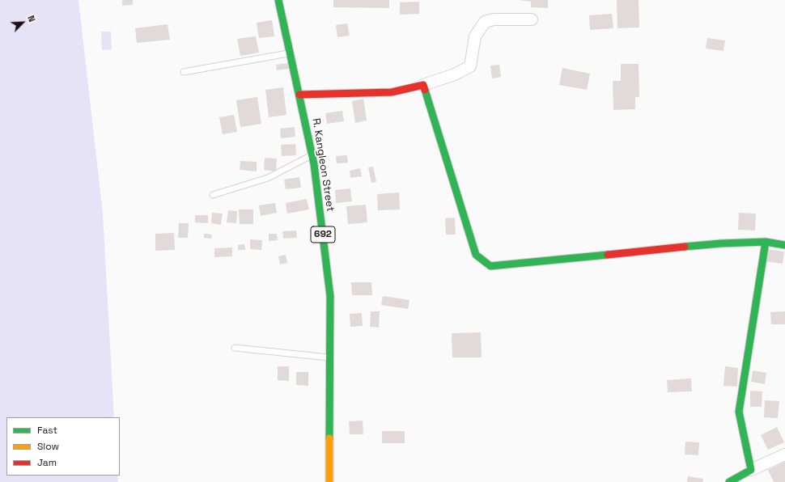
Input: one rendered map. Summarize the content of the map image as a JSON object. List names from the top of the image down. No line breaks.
{"streets":{"street":["R. Kangleon Street","692"]},"legend":["Fast","Slow","Jam"],"north":"top right"}
